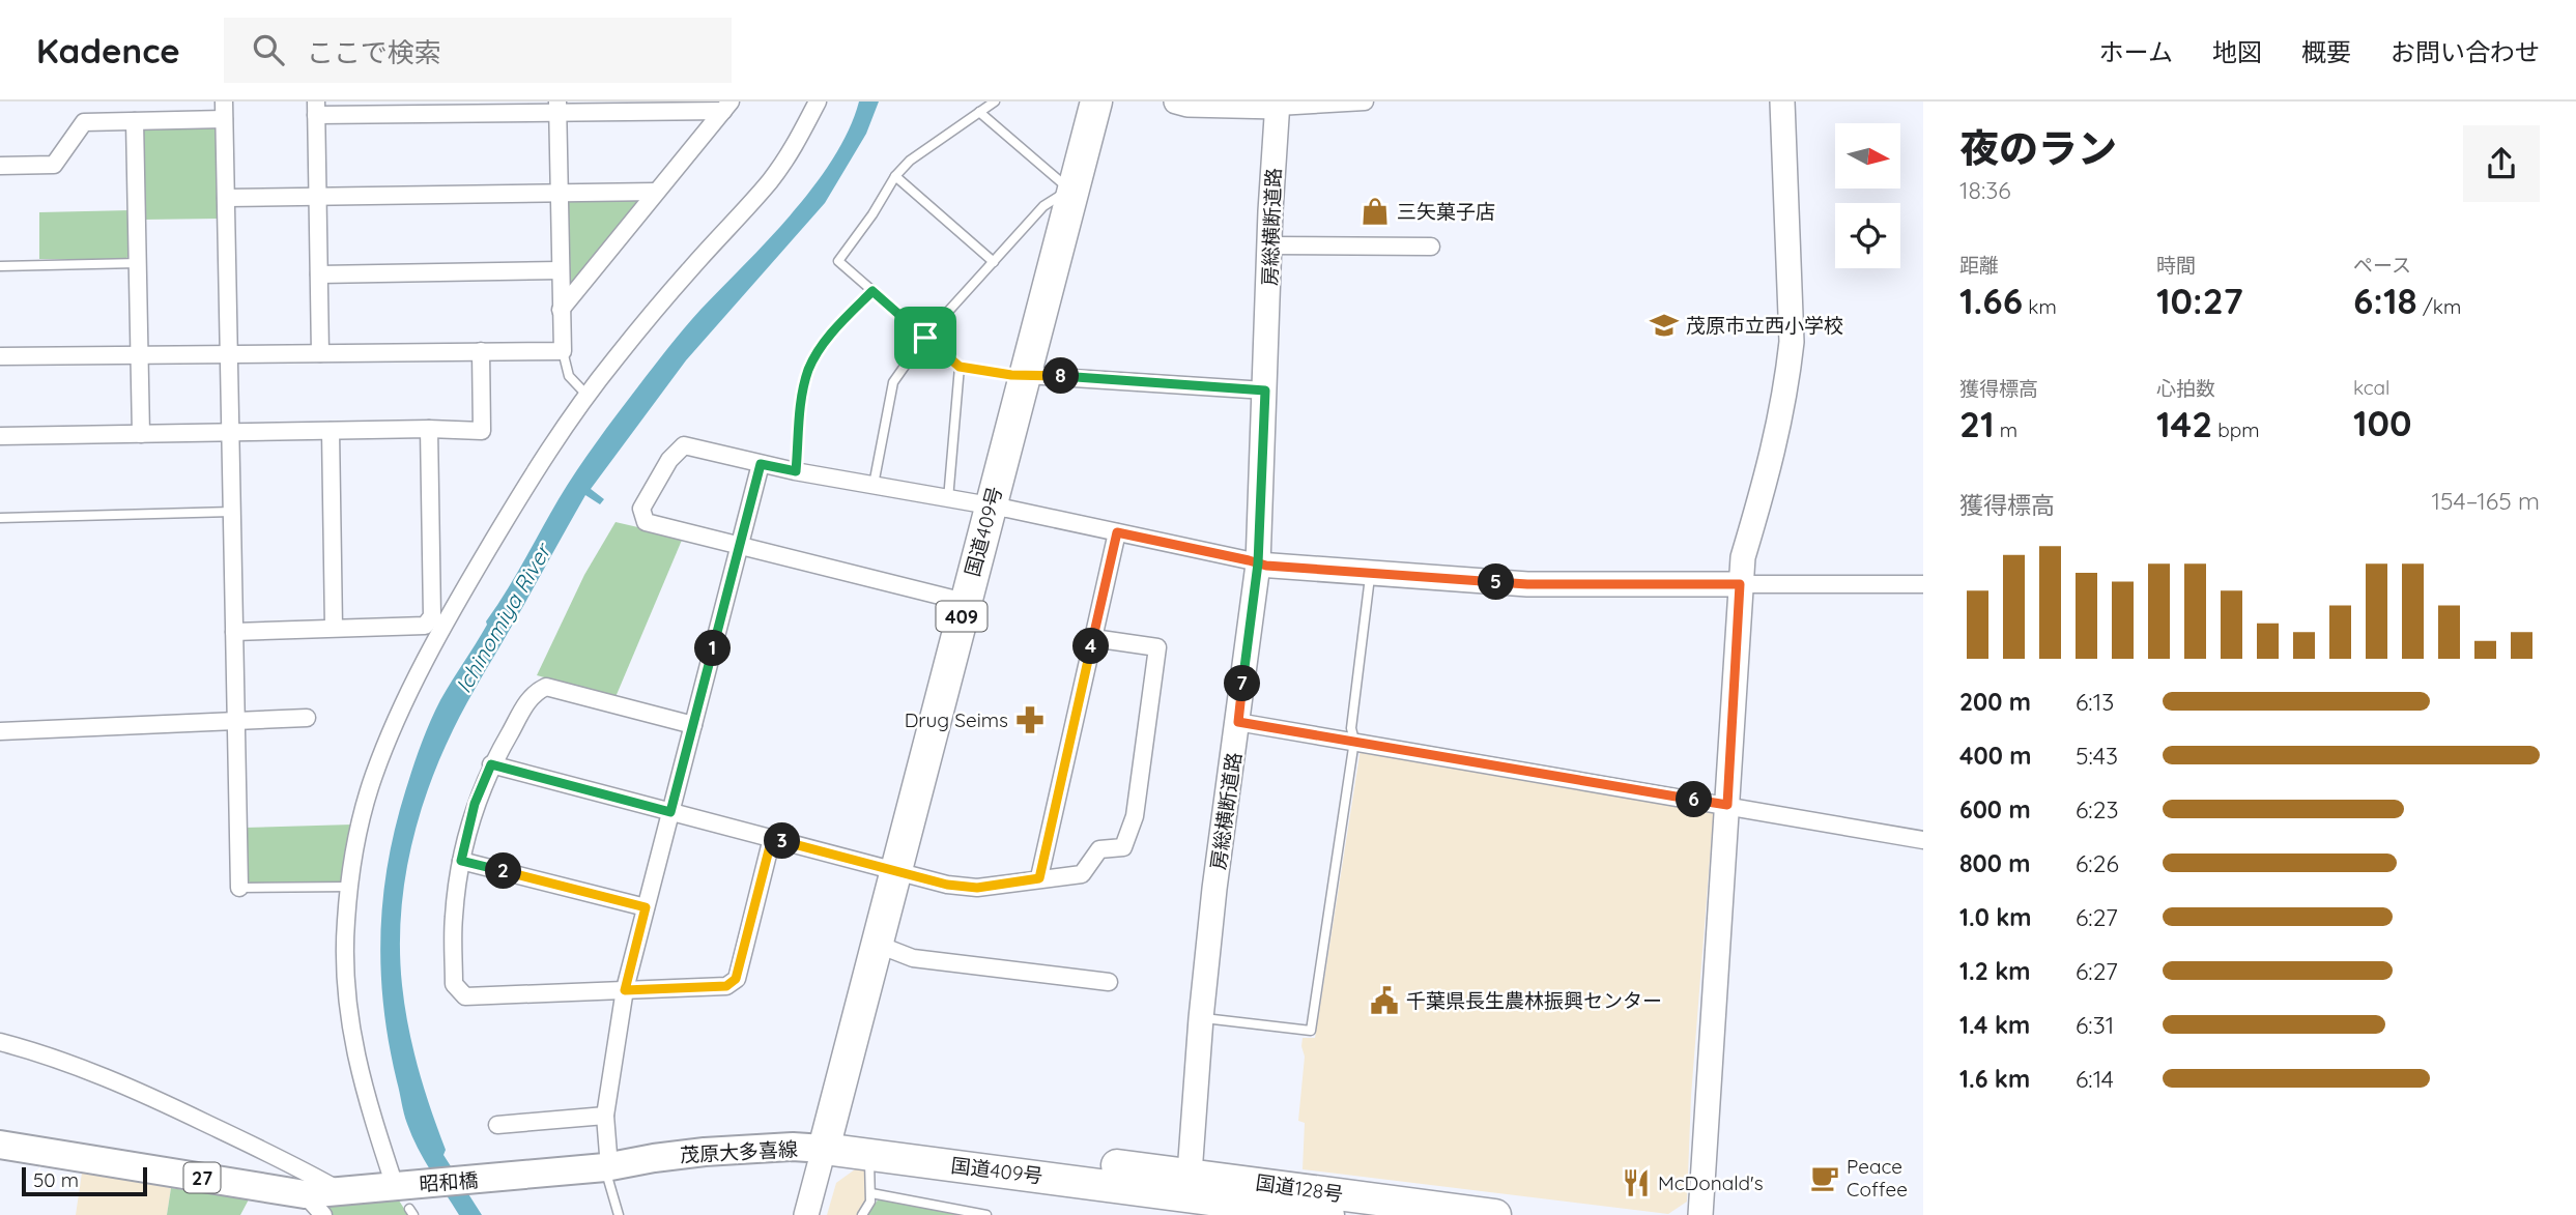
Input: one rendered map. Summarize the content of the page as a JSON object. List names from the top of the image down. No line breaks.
{"streets":{"highway":["国道409号","409","国道128号"],"main road":["茂原大多喜線","27","昭和橋"],"street":["房総横断道路"]},"crossings":[["房総横断道路","国道409号"],["房総横断道路","国道128号"],["国道409号","茂原大多喜線"],["国道409号","国道128号"],["茂原大多喜線","昭和橋"],["27","昭和橋"]],"water":["Ichinomiya River"],"places":{"shop":["三矢菓子店"],"school or university":["茂原市立西小学校"],"pharmacy":["Drug Seims"],"public building":["千葉県長生農林振興センター"],"cafe":["Peace Coffee"],"restaurant":["McDonald's"]},"scale_bar":"50 m","north":"right","page":{"header":"Kadence","search":"ここで検索","nav":["ホーム","地図","概要","お問い合わせ"],"heading":["夜のラン","18:36"],"stats":[["距離","1.66 km"],["時間","10:27"],["ペース","6:18 /km"],["獲得標高","21 m"],["心拍数","142 bpm"],["kcal","100"]],"pins":["8","5","4","1","7","6","3","2"],"chart":["獲得標高","154–165 m"],"list":[{"name":"200 m","note":"6:13"},{"name":"400 m","note":"5:43"},{"name":"600 m","note":"6:23"},{"name":"800 m","note":"6:26"},{"name":"1.0 km","note":"6:27"},{"name":"1.2 km","note":"6:27"},{"name":"1.4 km","note":"6:31"},{"name":"1.6 km","note":"6:14"}],"scale":"50 m"}}
